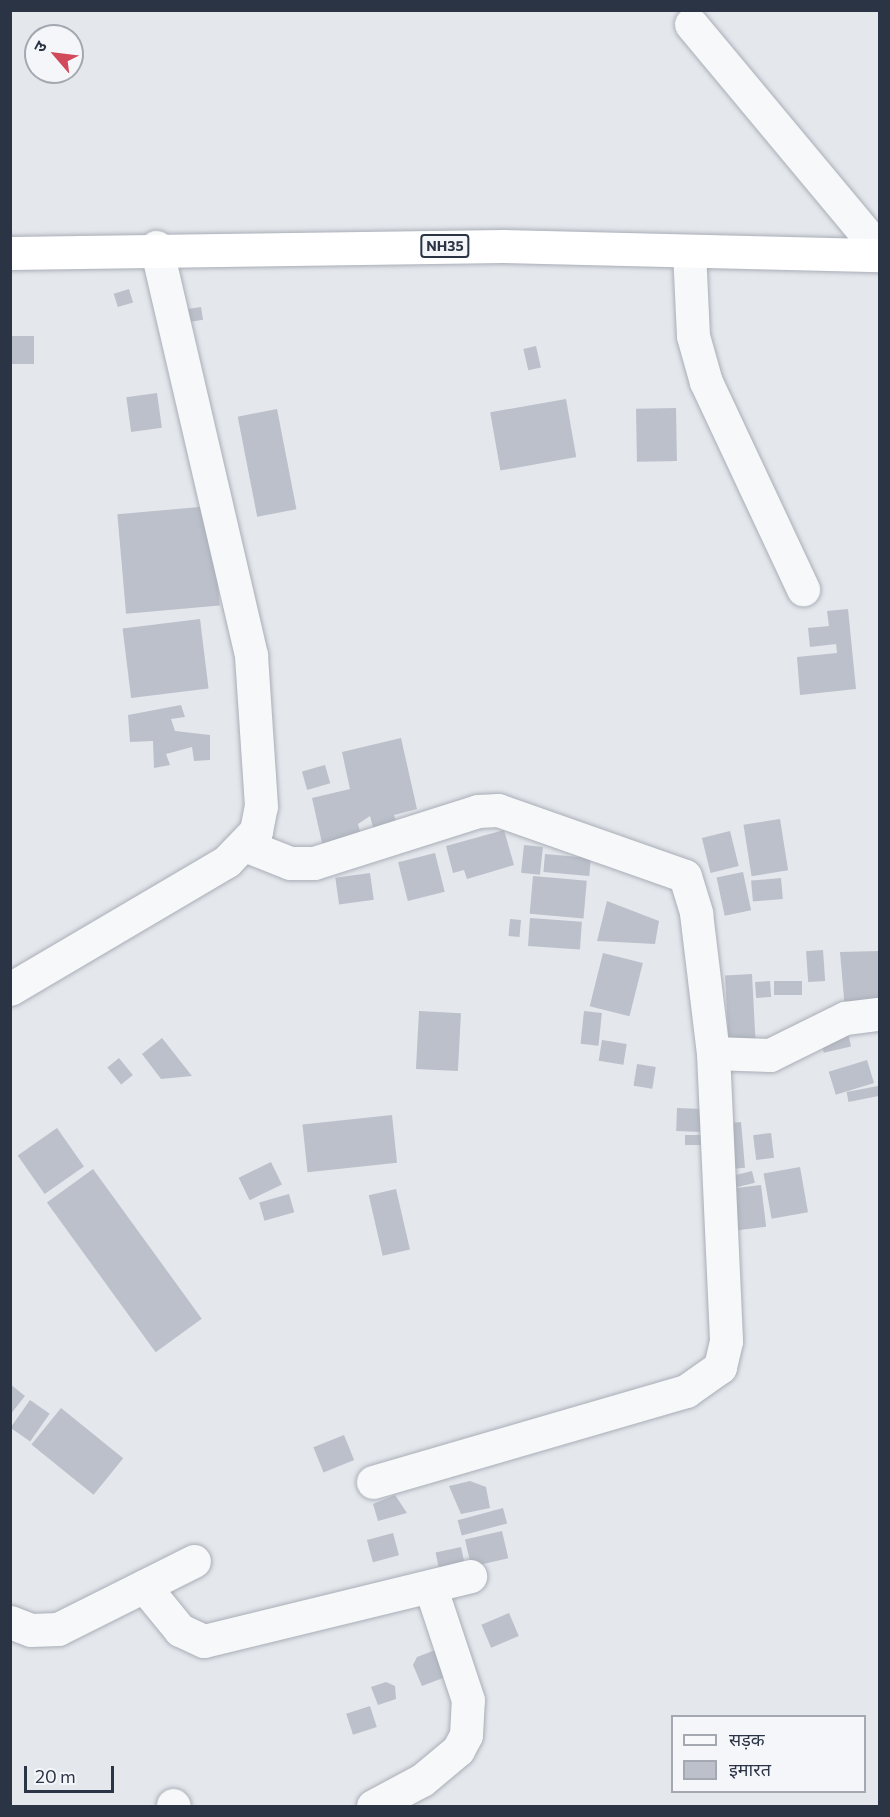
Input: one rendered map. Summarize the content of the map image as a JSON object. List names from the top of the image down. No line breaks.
{"streets":{"highway":["NH35"]},"legend":["सड़क","इमारत"],"scale_bar":"20 m","north":"top left"}
